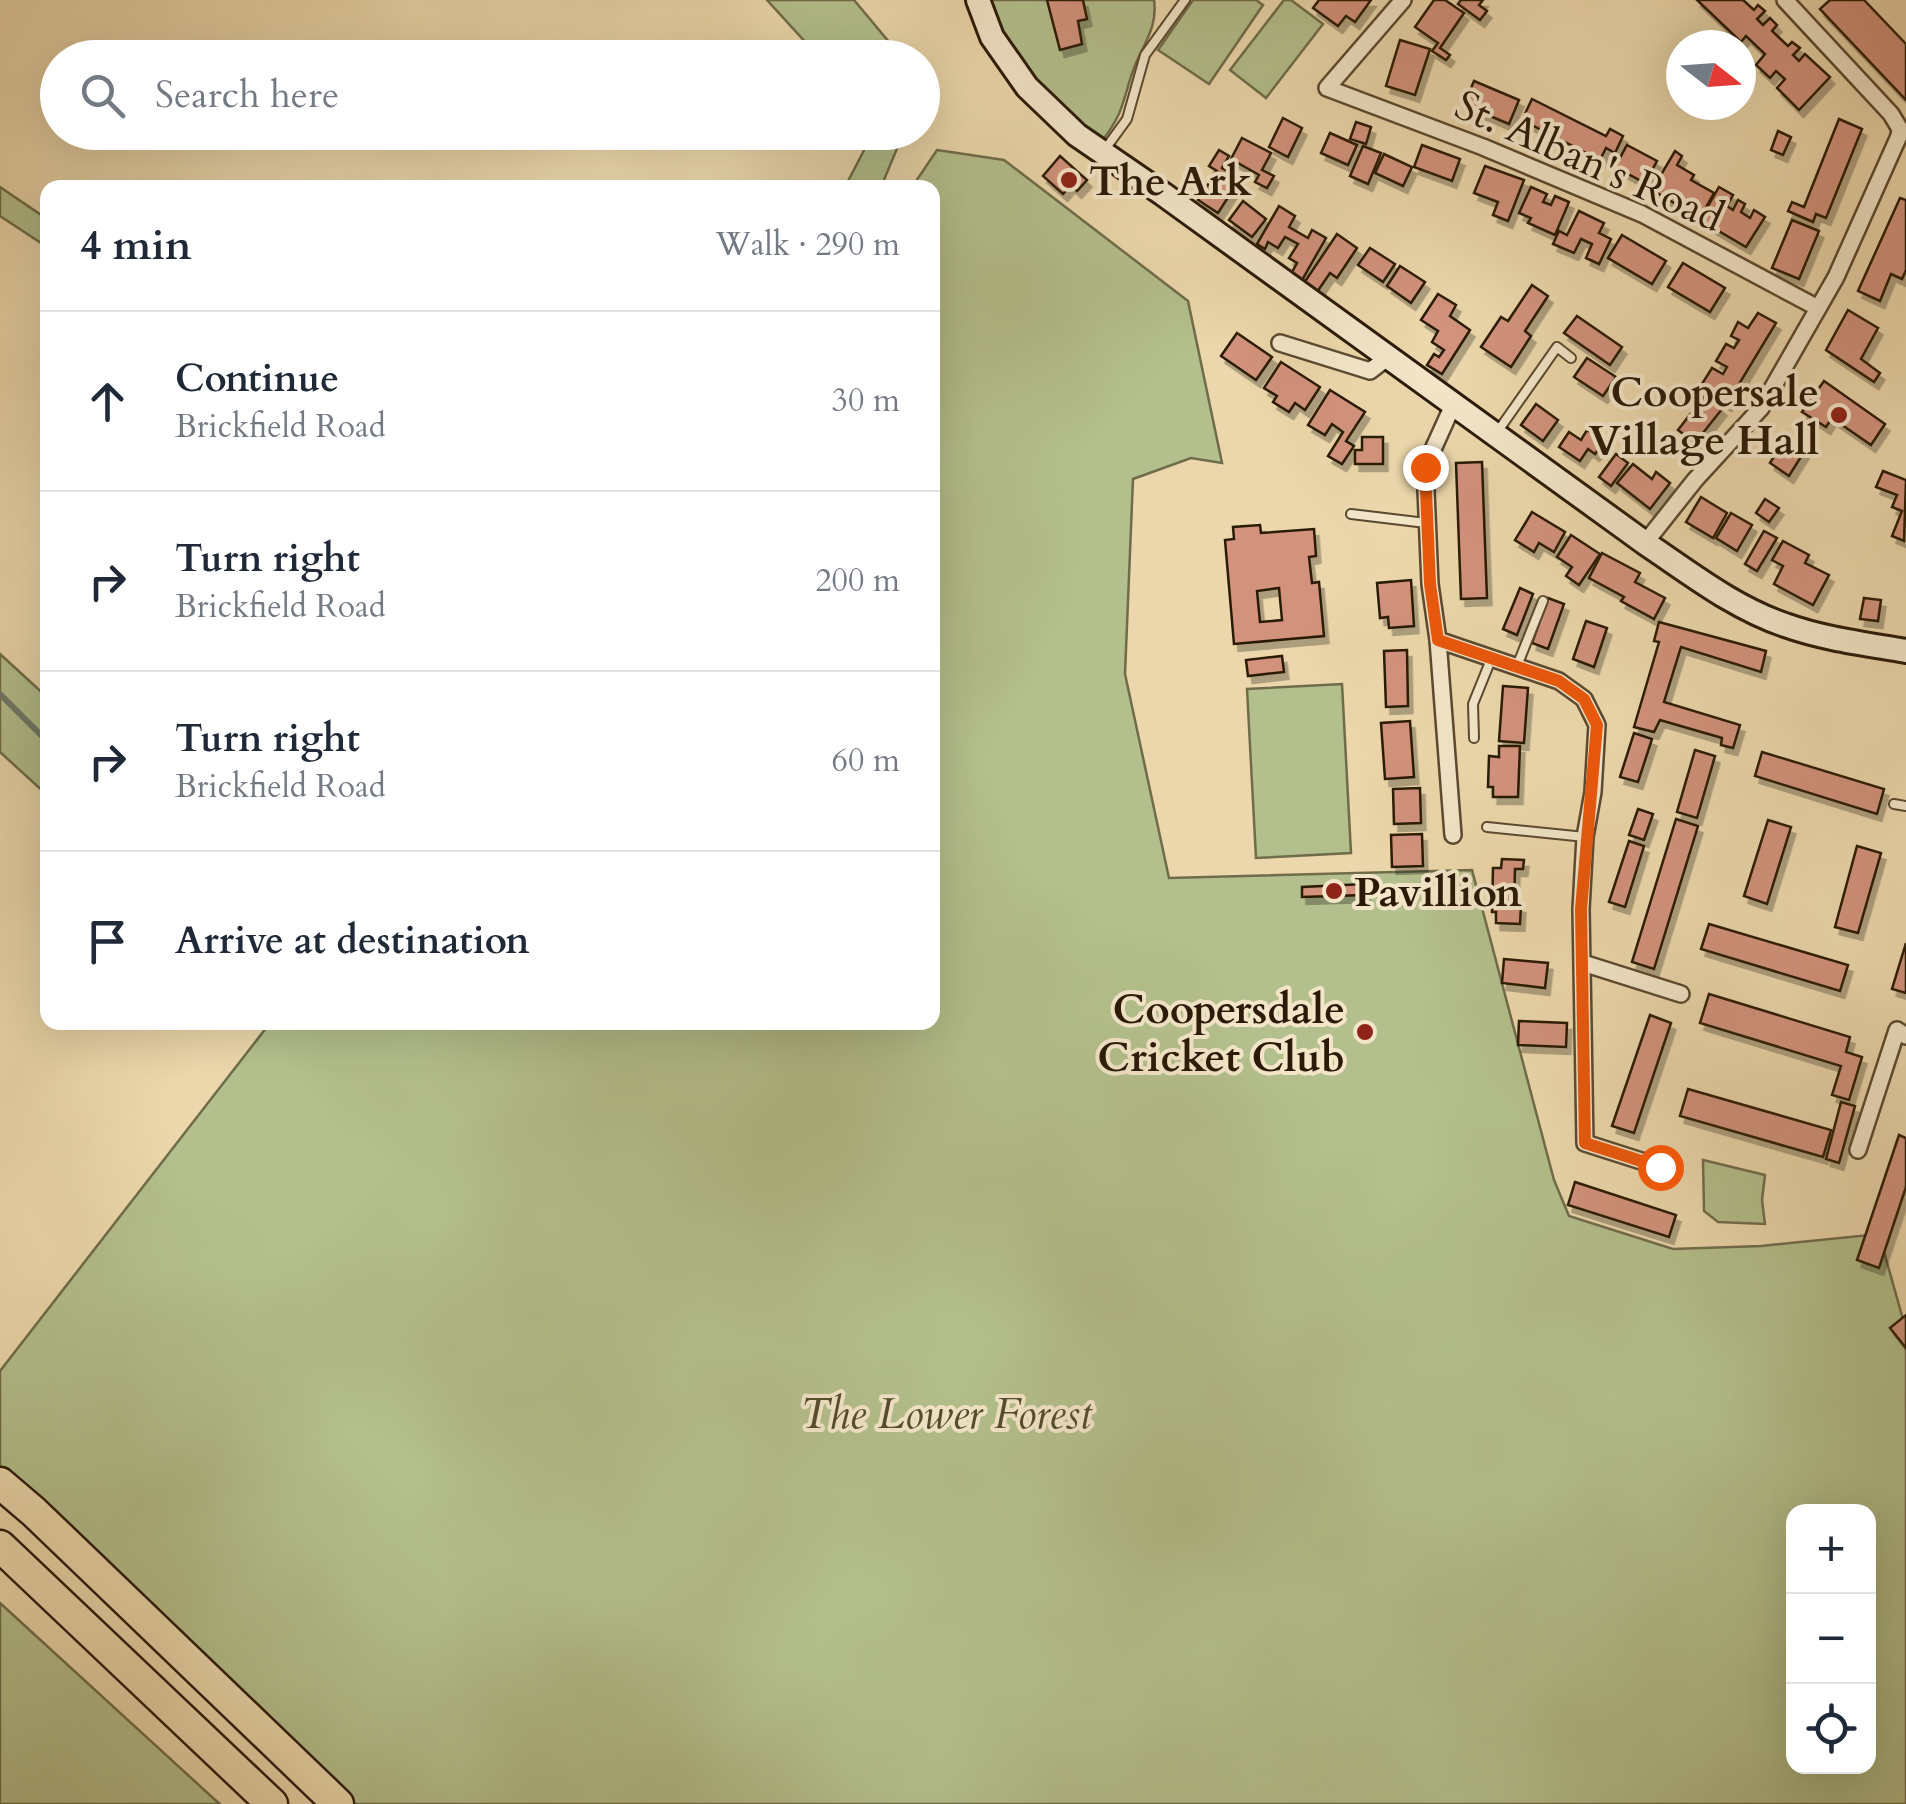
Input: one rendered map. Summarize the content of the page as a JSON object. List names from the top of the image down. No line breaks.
{"streets":{"street":["St. Alban's Road"]},"parks":["The Lower Forest"],"places":["The Ark","Coopersale Village Hall","Pavillion","Coopersdale Cricket Club"],"north":"right","page":{"search":"Search here","heading":["4 min","Walk · 290 m"],"list":[["Continue","Brickfield Road","30 m"],["Turn right","Brickfield Road","200 m"],["Turn right","Brickfield Road","60 m"],"Arrive at destination"],"map_buttons":["+","−"]}}
